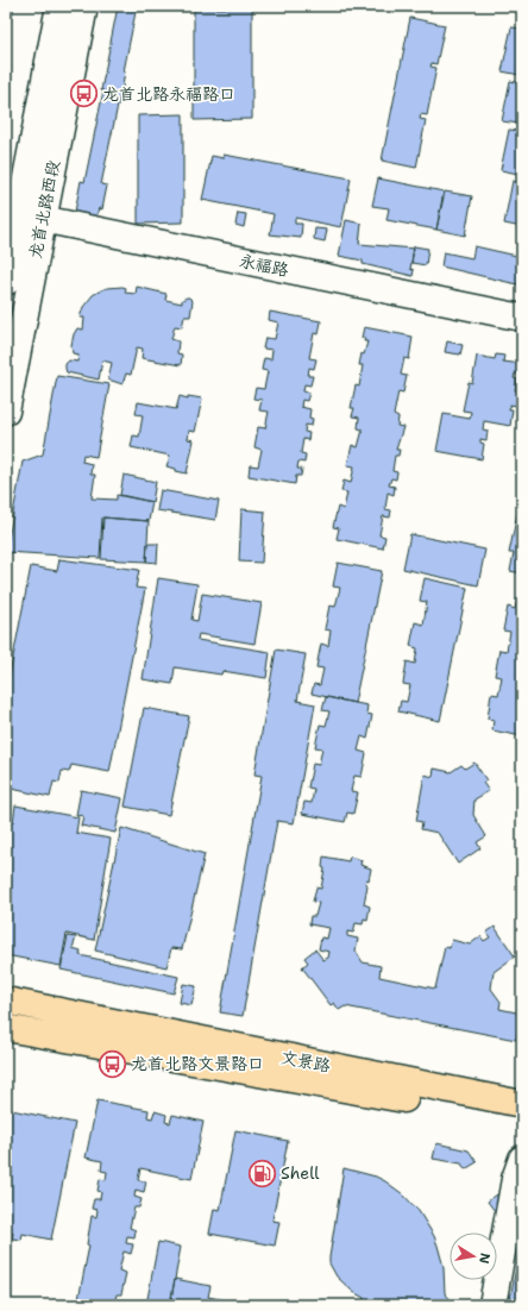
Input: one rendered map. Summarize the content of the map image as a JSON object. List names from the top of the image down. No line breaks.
{"streets":{"main road":["文景路"],"street":["龙首北路西段","永福路"]},"crossings":[["龙首北路西段","永福路"]],"places":{"bus stop":["龙首北路永福路口","龙首北路文景路口"],"fuel station":["Shell"]},"north":"right"}
